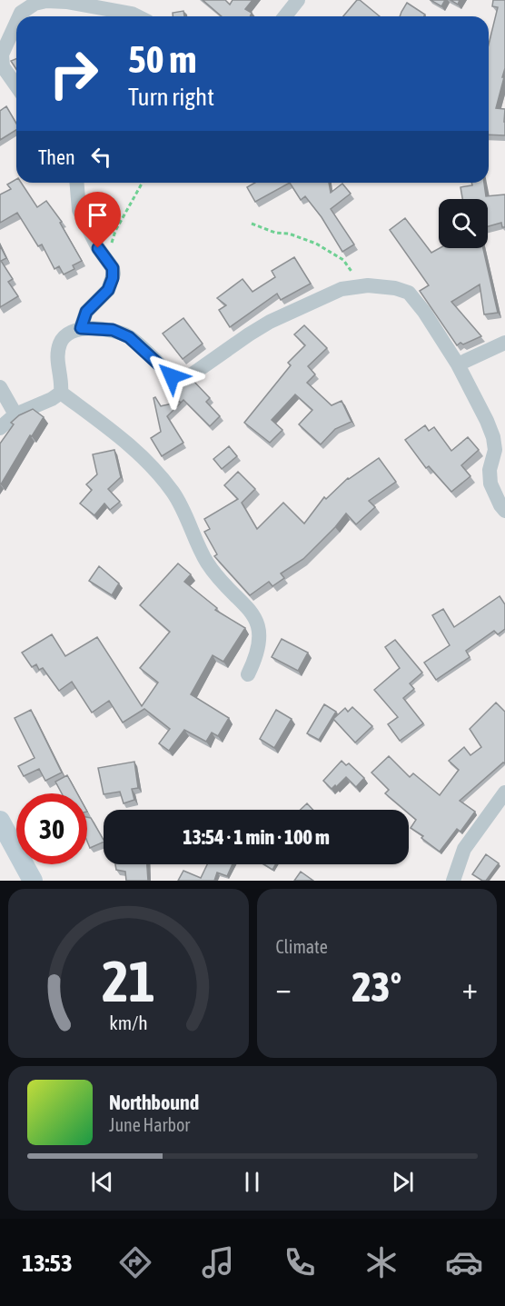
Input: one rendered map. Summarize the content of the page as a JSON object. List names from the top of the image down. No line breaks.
{"page":{"turn":["50 m","Turn right"],"then":"Then","limit":"30","trip":"13:54 · 1 min · 100 m","tile":"Climate","heat":["−","23°","+"],"song":["Northbound","June Harbor"],"tabs":"13:53","gauge":["21","km/h"]}}
